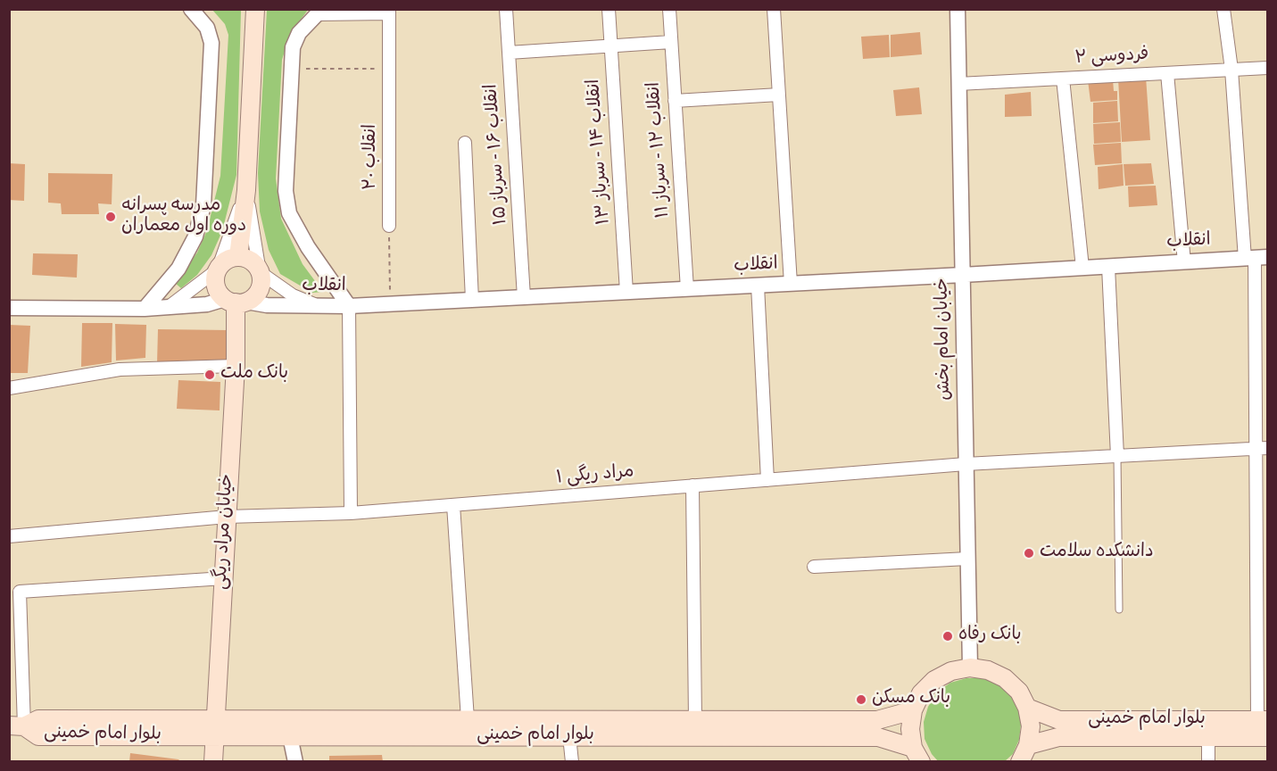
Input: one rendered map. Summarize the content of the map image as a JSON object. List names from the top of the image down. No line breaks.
{"streets":{"main road":["خیابان مراد ریگی","بلوار امام خمینی"],"street":["فردوسی ۲","انقلاب ۱۲ - سرباز ۱۱","انقلاب ۱۴ - سرباز ۱۳","انقلاب ۱۶ - سرباز ۱۵","انقلاب ۲۰","انقلاب","خیابان امام بخش","مراد ریگی ۱"]},"crossings":[["فردوسی ۲","خیابان امام بخش"],["انقلاب ۱۲ - سرباز ۱۱","انقلاب"],["انقلاب ۱۴ - سرباز ۱۳","انقلاب"],["انقلاب ۱۶ - سرباز ۱۵","انقلاب"],["انقلاب","خیابان امام بخش"],["انقلاب","خیابان مراد ریگی"],["خیابان امام بخش","مراد ریگی ۱"],["مراد ریگی ۱","خیابان مراد ریگی"],["خیابان مراد ریگی","بلوار امام خمینی"]],"places":["مدرسه پسرانه دوره اول معماران","بانک ملت","دانشکده سلامت","بانک رفاه","بانک مسکن"]}
